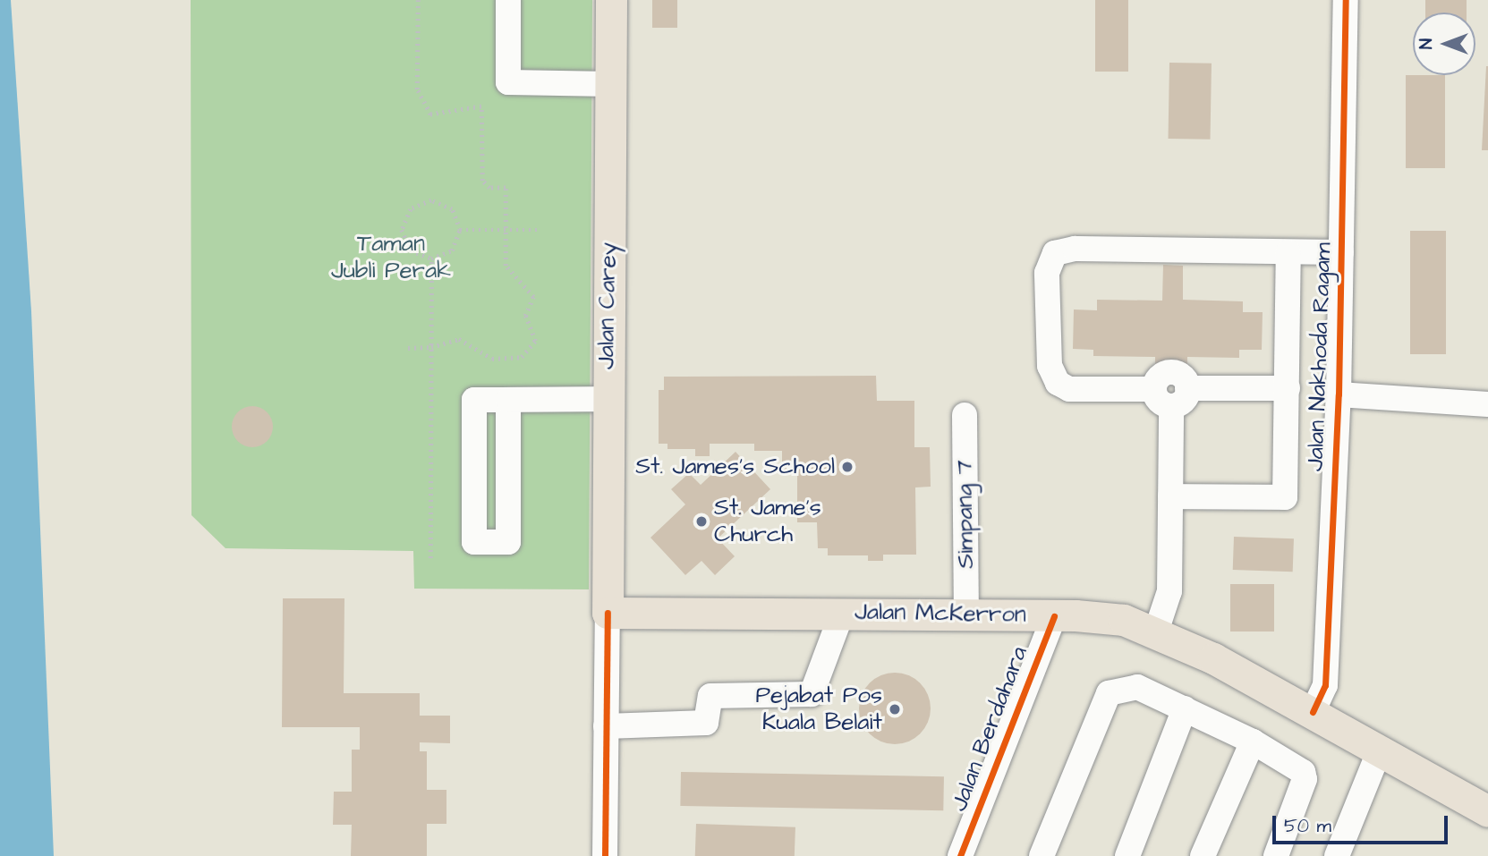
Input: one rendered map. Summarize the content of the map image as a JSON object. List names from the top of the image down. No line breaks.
{"streets":{"main road":["Jalan Carey","Jalan McKerron"],"street":["Jalan Nakhoda Ragam","Simpang 7","Jalan Berdahara"]},"crossings":[["Jalan Carey","Jalan McKerron"],["Jalan Nakhoda Ragam","Jalan McKerron"],["Simpang 7","Jalan McKerron"],["Jalan McKerron","Jalan Berdahara"]],"parks":["Taman Jubli Perak"],"places":["St. James's School","St. Jame's Church","Pejabat Pos Kuala Belait"],"scale_bar":"50 m","north":"left"}
